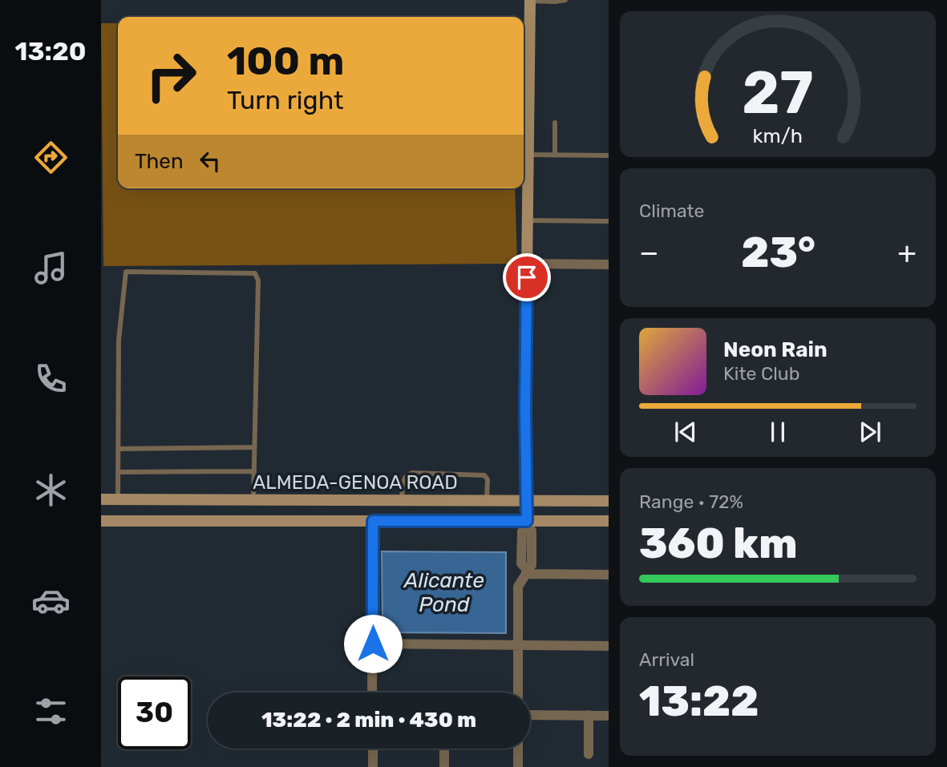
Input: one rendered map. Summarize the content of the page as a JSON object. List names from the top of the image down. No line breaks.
{"streets":{"main road":["ALMEDA-GENOA ROAD"]},"water":["Alicante Pond"],"page":{"tabs":"13:20","turn":["100 m","Turn right"],"then":"Then","tile":["Climate",["Range · 72%","360 km"],["Arrival","13:22"]],"heat":["−","23°","+"],"song":["Neon Rain","Kite Club"],"limit":"30","trip":"13:22 · 2 min · 430 m","gauge":["27","km/h"]}}
